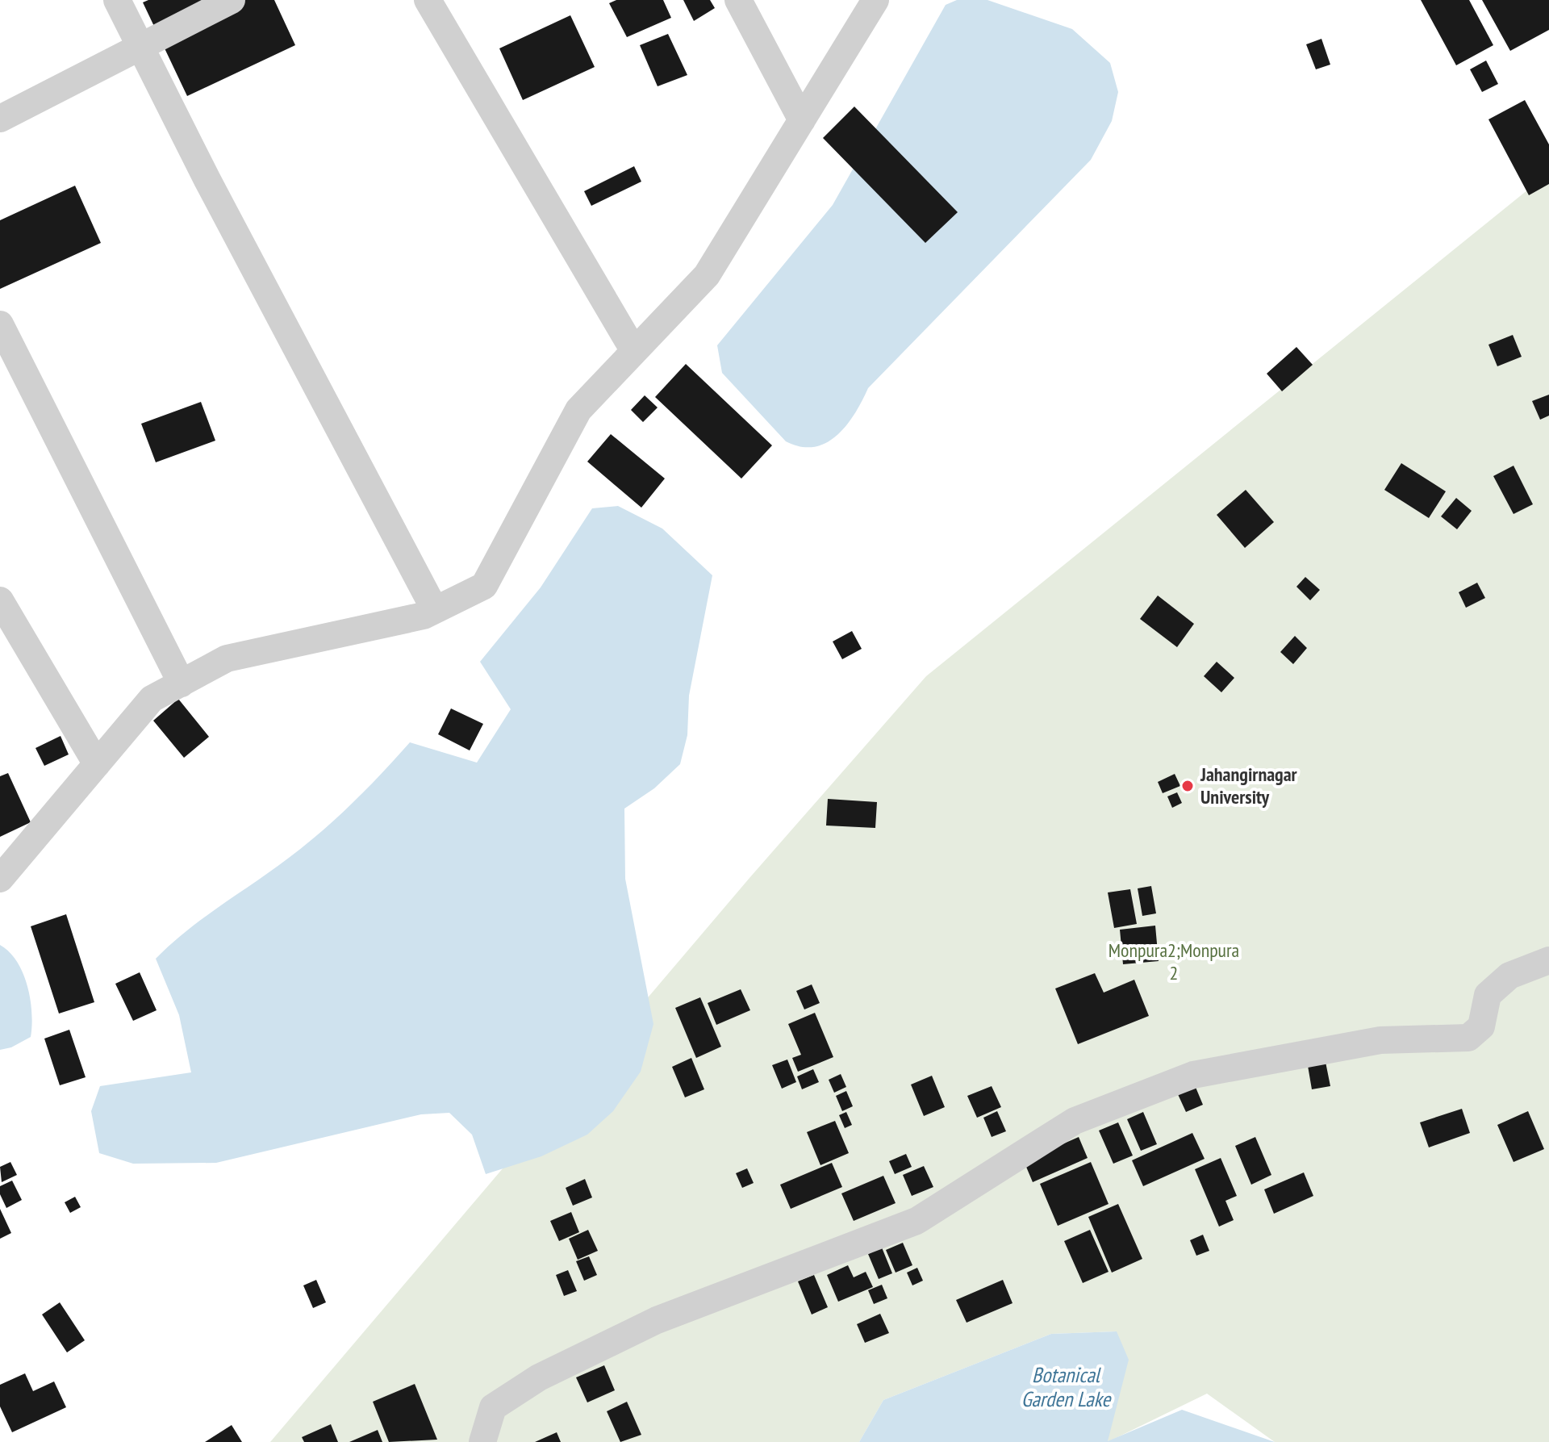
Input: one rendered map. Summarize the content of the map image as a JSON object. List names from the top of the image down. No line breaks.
{"water":["Botanical Garden Lake"],"parks":["Monpura2;Monpura 2"],"places":["Jahangirnagar University"]}
